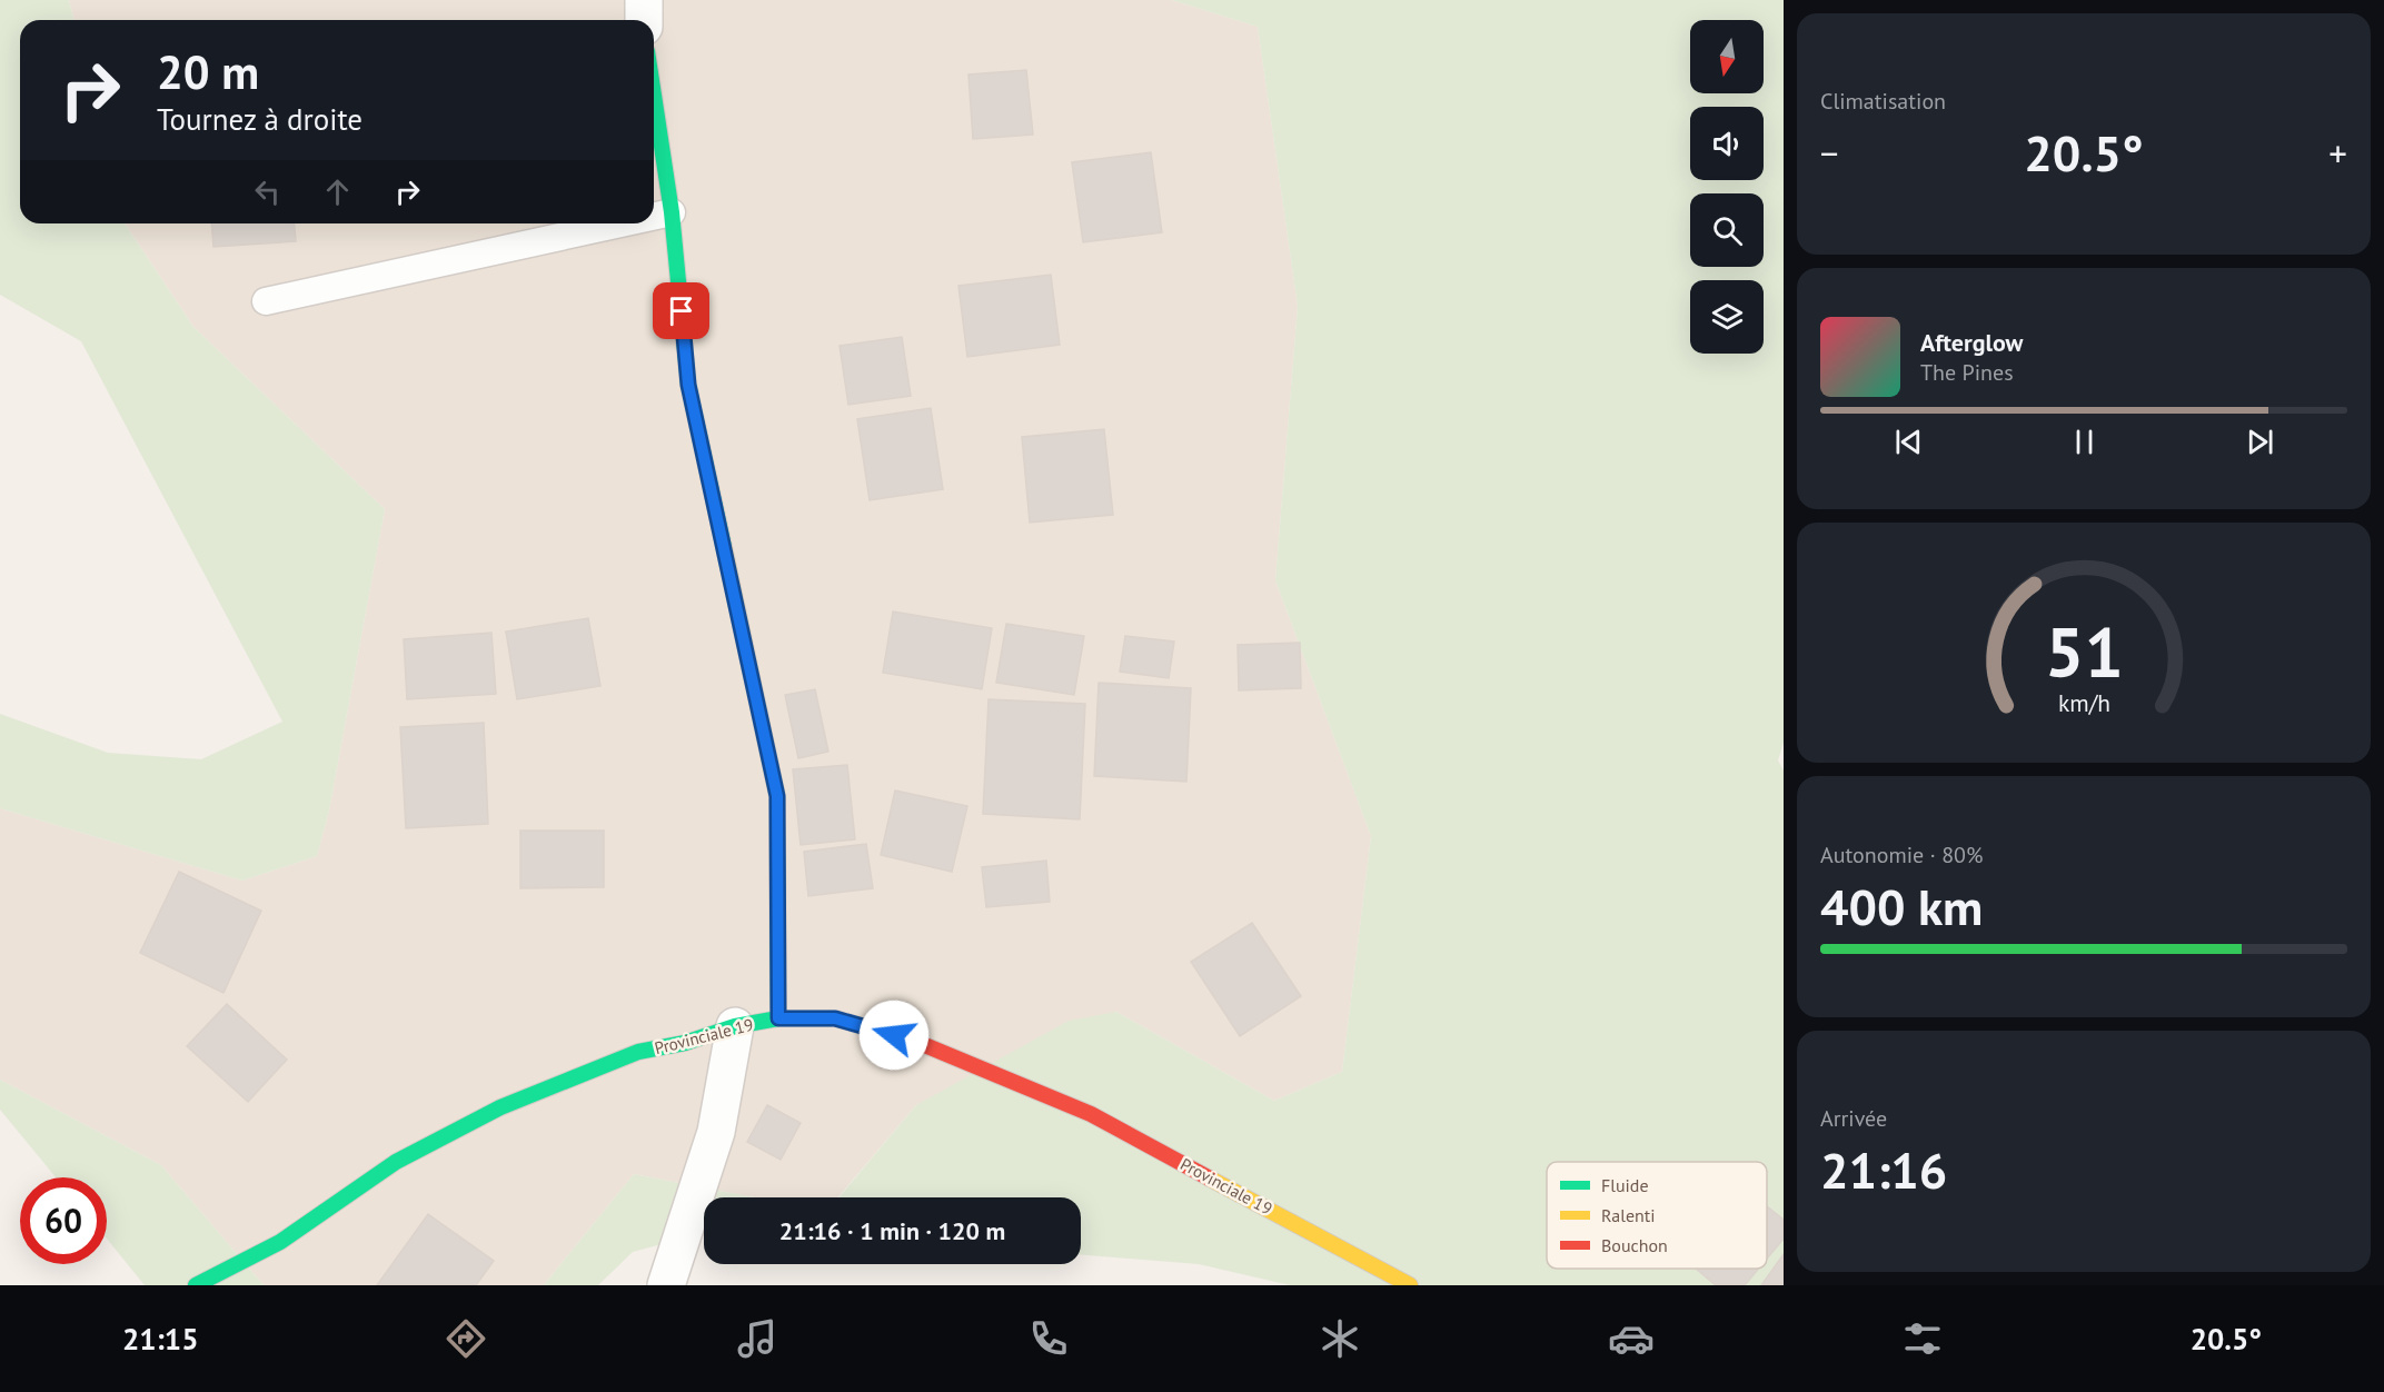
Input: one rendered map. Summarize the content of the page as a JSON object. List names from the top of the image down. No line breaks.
{"streets":{"main road":["Provinciale 19"]},"legend":["Fluide","Ralenti","Bouchon"],"north":"bottom","page":{"tile":["Climatisation",["Autonomie · 80%","400 km"],["Arrivée","21:16"]],"turn":["20 m","Tournez à droite"],"heat":["−","20.5°","+"],"song":["Afterglow","The Pines"],"limit":"60","trip":"21:16 · 1 min · 120 m","tabs":["21:15","20.5°"],"gauge":["51","km/h"]}}
